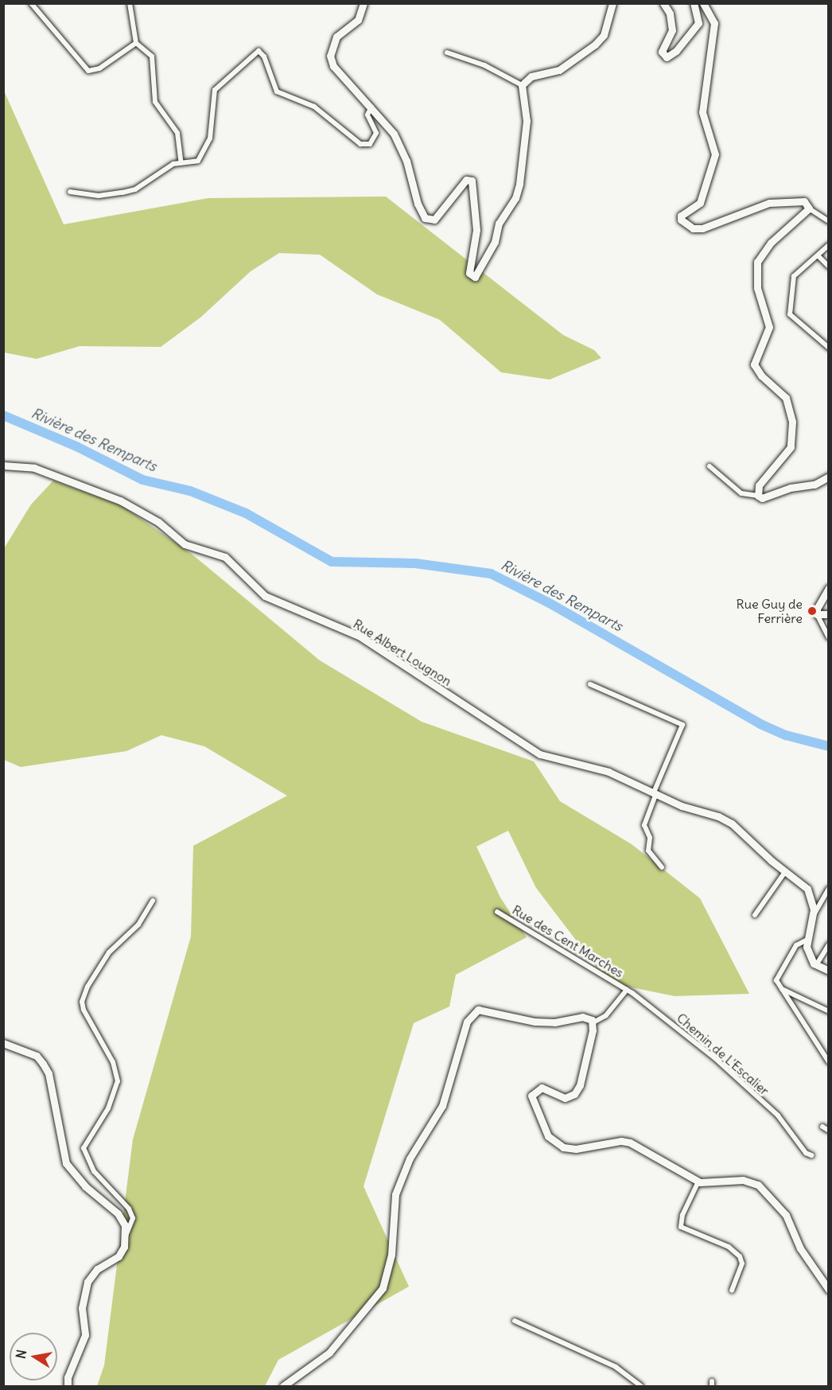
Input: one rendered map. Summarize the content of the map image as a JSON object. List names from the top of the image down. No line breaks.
{"streets":{"street":["Rue Albert Lougnon","Rue des Cent Marches","Chemin de L'Escalier"]},"crossings":[["Rue des Cent Marches","Chemin de L'Escalier"]],"water":["Rivière des Remparts"],"places":["Rue Guy de Ferrière"],"north":"left"}
